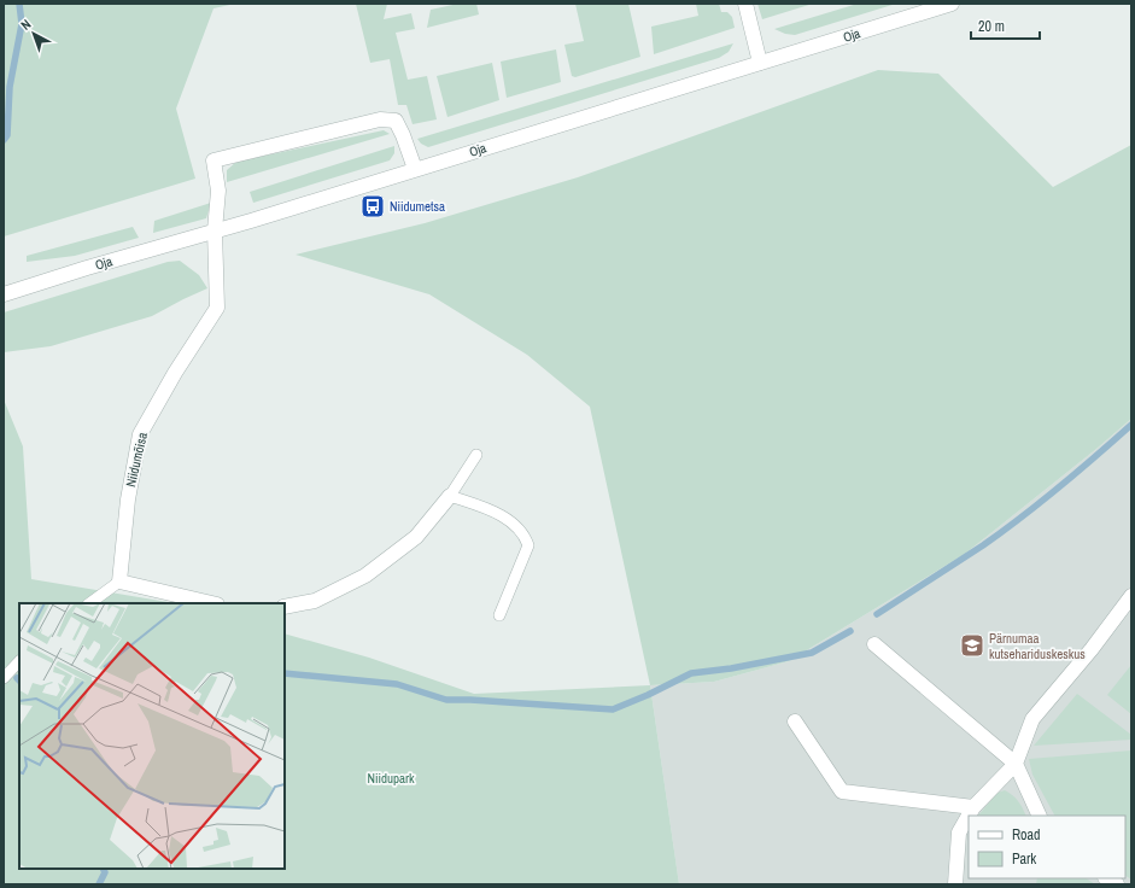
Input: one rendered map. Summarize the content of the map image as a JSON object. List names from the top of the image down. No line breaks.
{"streets":{"street":["Oja","Niidumõisa"]},"crossings":[["Oja","Niidumõisa"]],"parks":["Niidupark"],"places":{"bus stop":["Niidumetsa"],"school or university":["Pärnumaa kutsehariduskeskus"]},"legend":["Road","Park"],"scale_bar":"20 m","north":"top left"}
